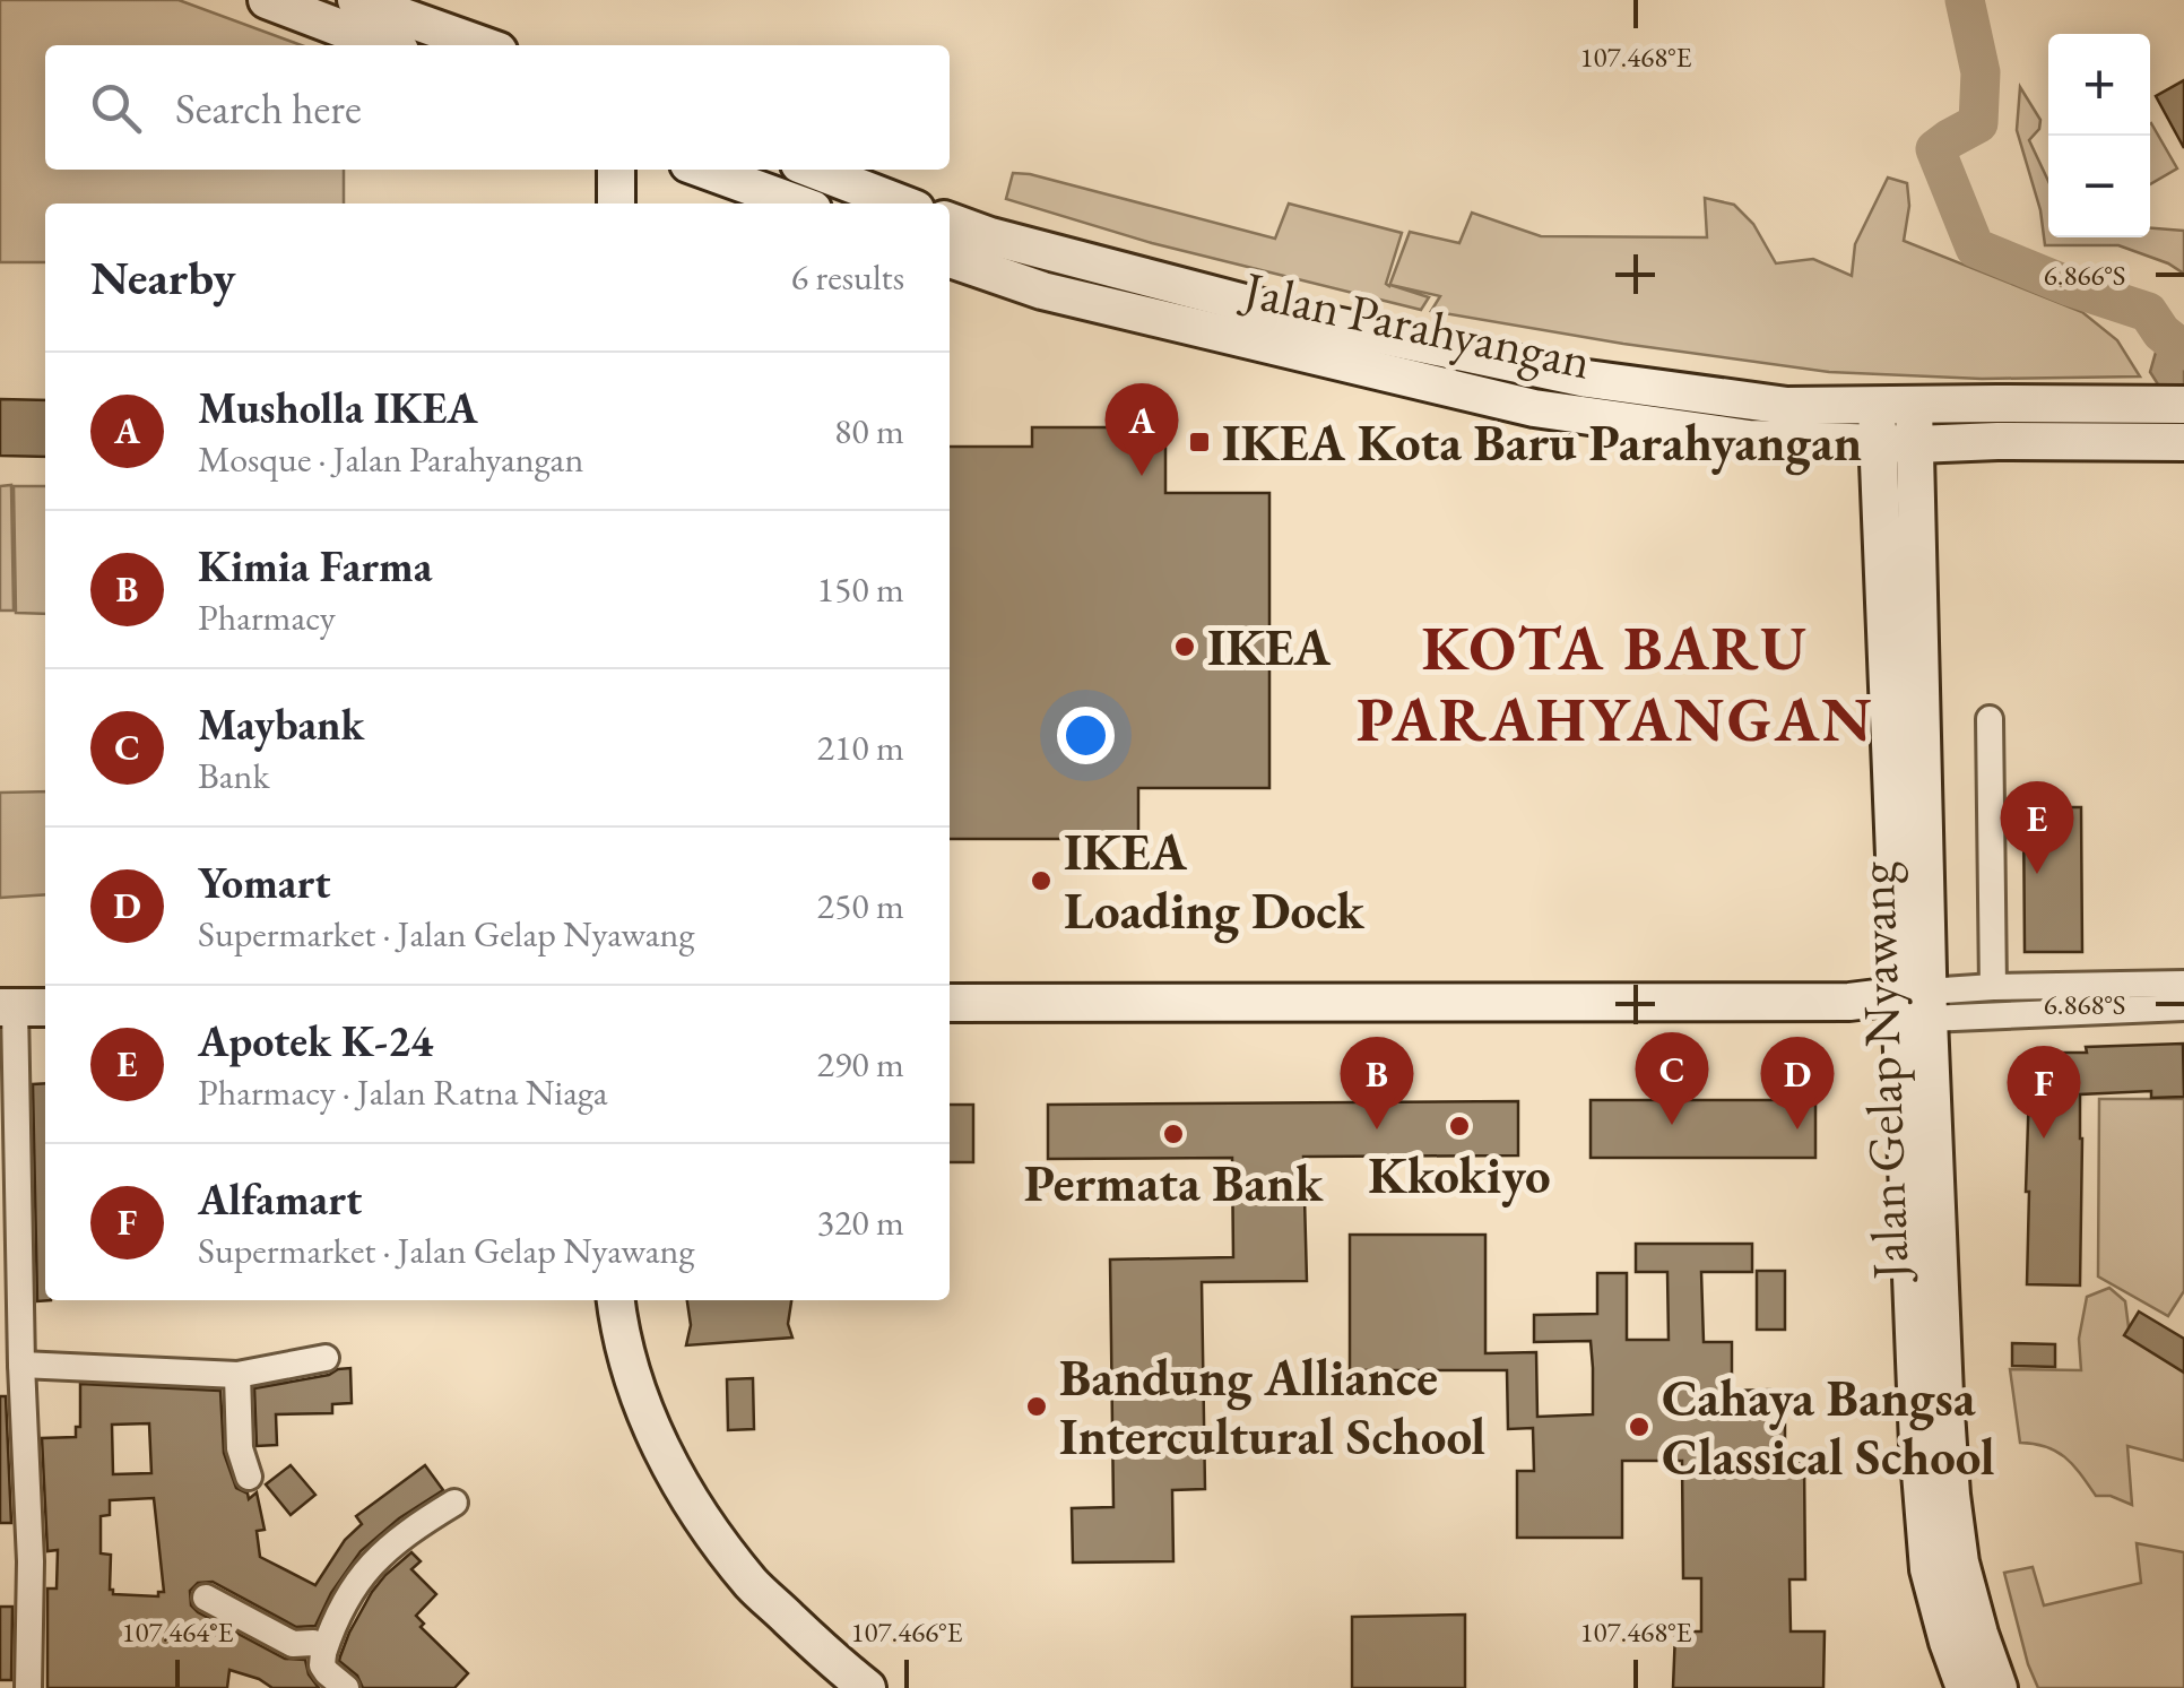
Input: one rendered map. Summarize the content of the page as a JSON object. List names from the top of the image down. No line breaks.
{"streets":{"street":["Jalan Parahyangan","Jalan Gelap Nyawang"]},"crossings":[["Jalan Parahyangan","Jalan Gelap Nyawang"]],"districts":["KOTA BARU PARAHYANGAN"],"places":{"transit":["IKEA Kota Baru Parahyangan"],"other":["IKEA","IKEA Loading Dock","Kkokiyo","Permata Bank","Bandung Alliance Intercultural School","Cahaya Bangsa Classical School"]},"page":{"map_buttons":["+","−"],"search":"Search here","heading":["Nearby","6 results"],"list":[{"mark":"A","name":"Musholla IKEA","note":"Mosque · Jalan Parahyangan","value":"80 m"},{"mark":"B","name":"Kimia Farma","note":"Pharmacy","value":"150 m"},{"mark":"C","name":"Maybank","note":"Bank","value":"210 m"},{"mark":"D","name":"Yomart","note":"Supermarket · Jalan Gelap Nyawang","value":"250 m"},{"mark":"E","name":"Apotek K-24","note":"Pharmacy · Jalan Ratna Niaga","value":"290 m"},{"mark":"F","name":"Alfamart","note":"Supermarket · Jalan Gelap Nyawang","value":"320 m"}],"pins":["A","E","C","B","D","F"]},"coordinates":["107.468°E","6.866°S","6.868°S","107.464°E","107.466°E"]}
